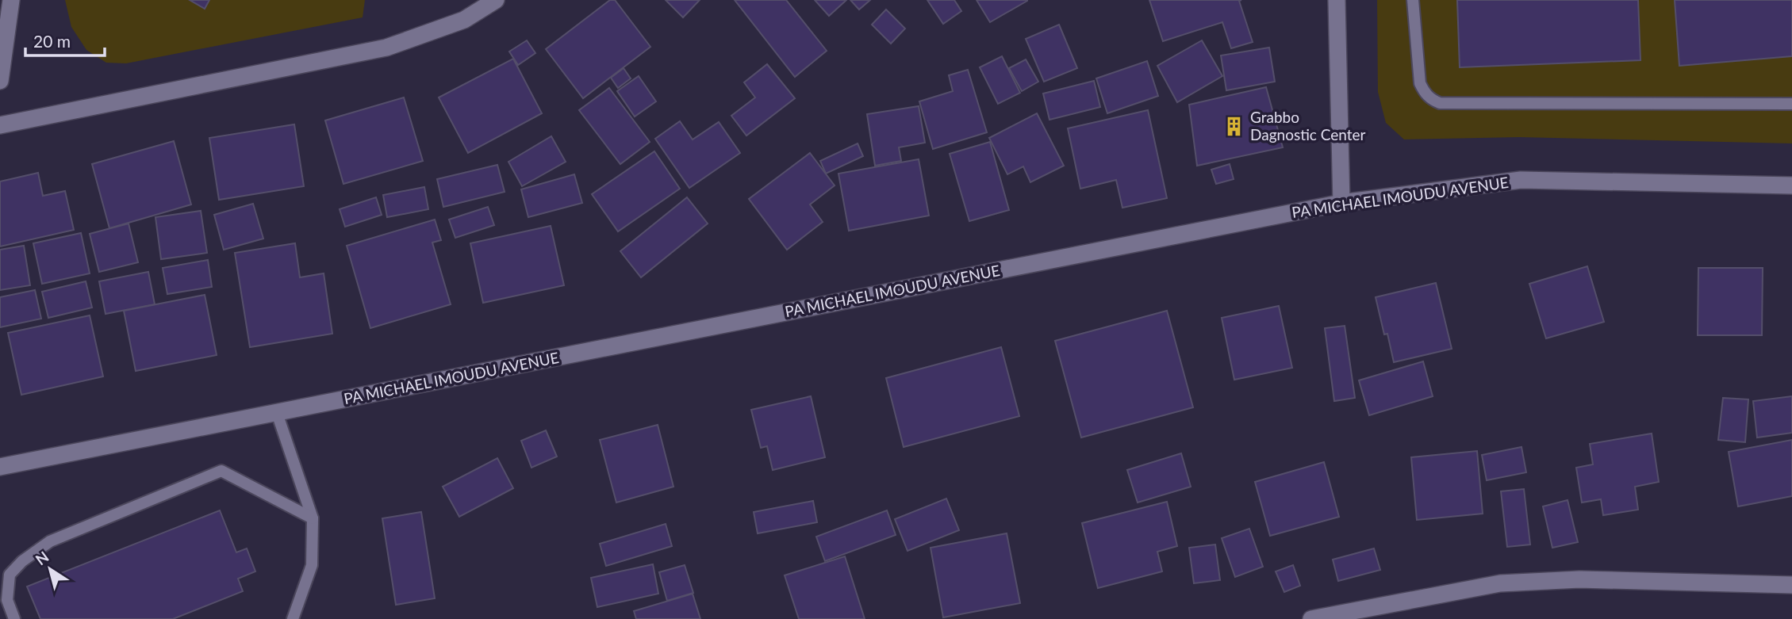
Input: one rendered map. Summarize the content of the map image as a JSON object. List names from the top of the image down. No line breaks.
{"streets":{"street":["PA MICHAEL IMOUDU AVENUE"]},"places":{"building":["Grabbo Dagnostic Center"]},"scale_bar":"20 m","north":"top left"}
